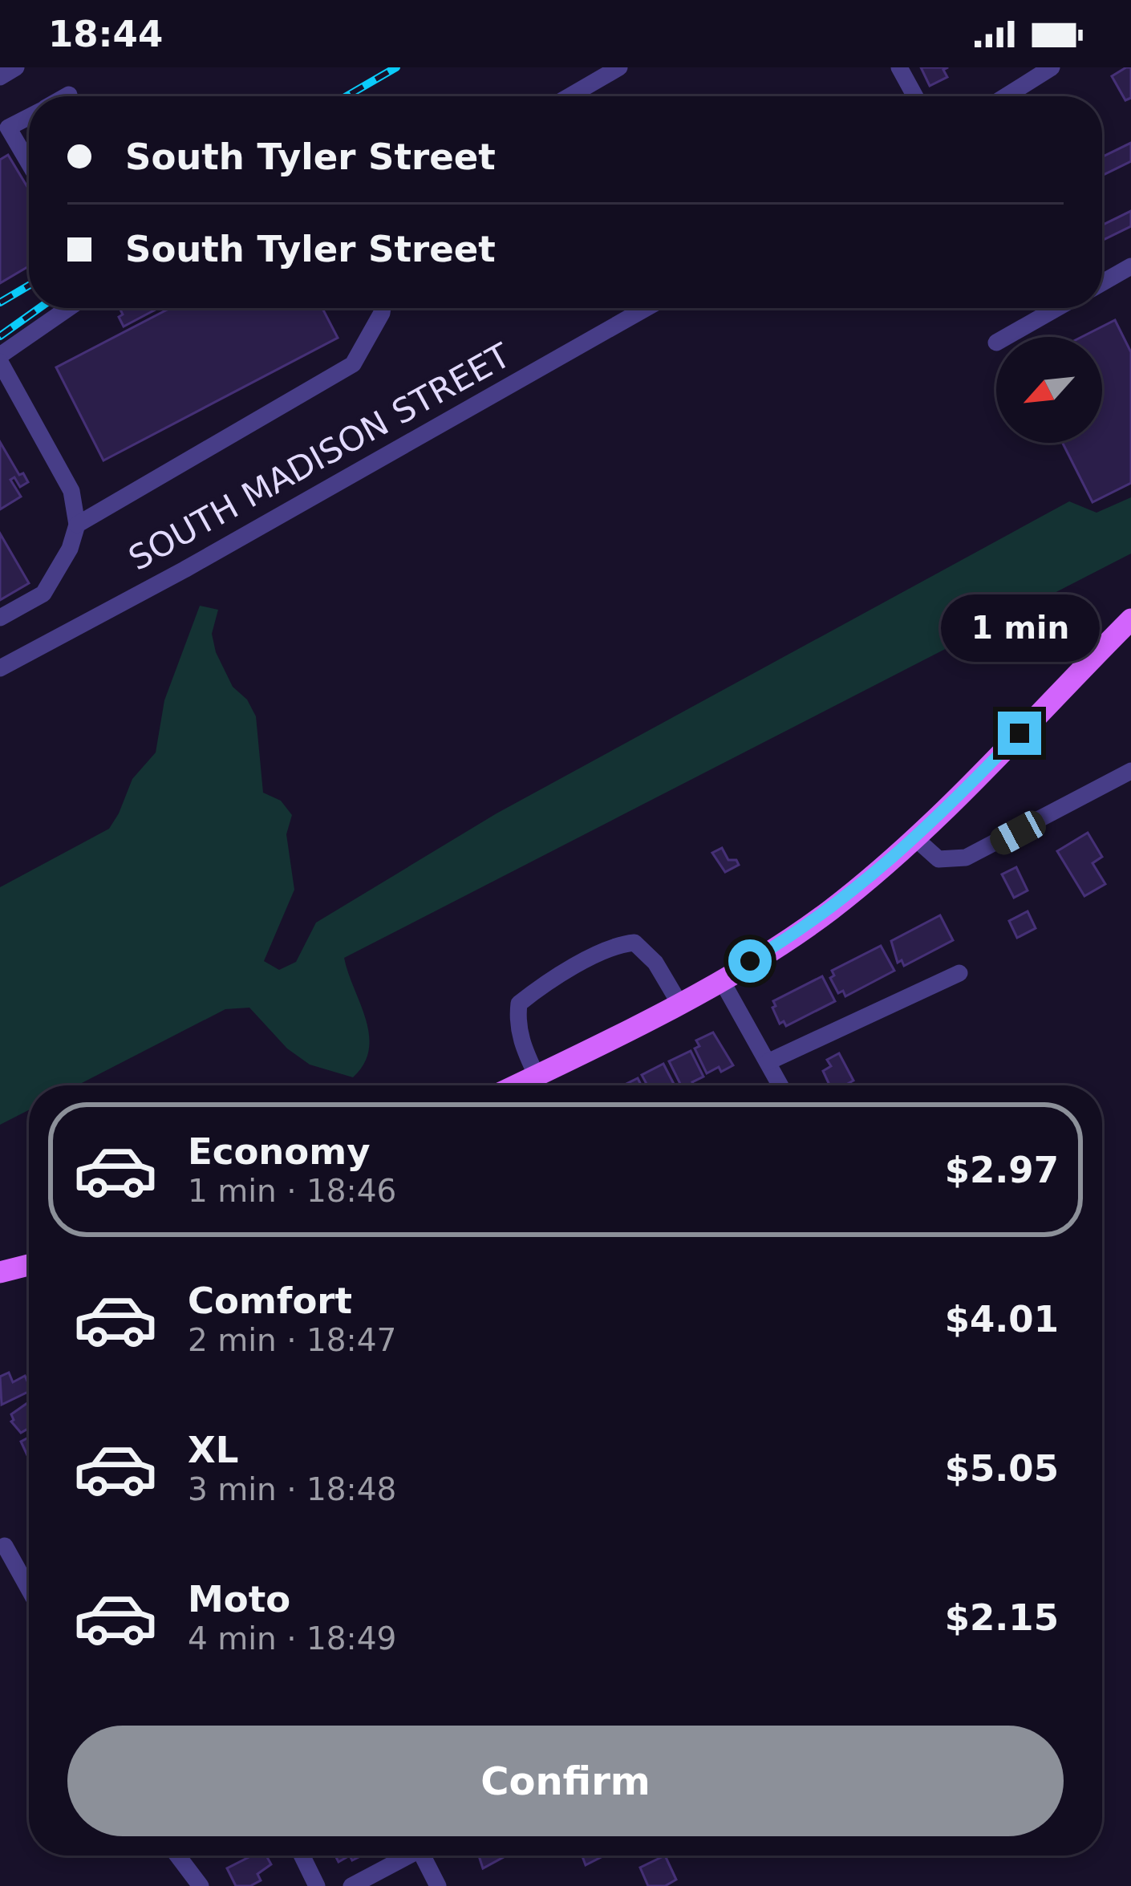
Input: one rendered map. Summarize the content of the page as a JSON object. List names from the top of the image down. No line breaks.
{"streets":{"street":["SOUTH MADISON STREET"]},"north":"bottom left","page":{"status":"18:44","banner":["South Tyler Street","South Tyler Street"],"bubble":"1 min","list":[{"name":"Economy","note":"1 min · 18:46","value":"$2.97"},{"name":"Comfort","note":"2 min · 18:47","value":"$4.01"},{"name":"XL","note":"3 min · 18:48","value":"$5.05"},{"name":"Moto","note":"4 min · 18:49","value":"$2.15"}],"buttons":"Confirm"}}
